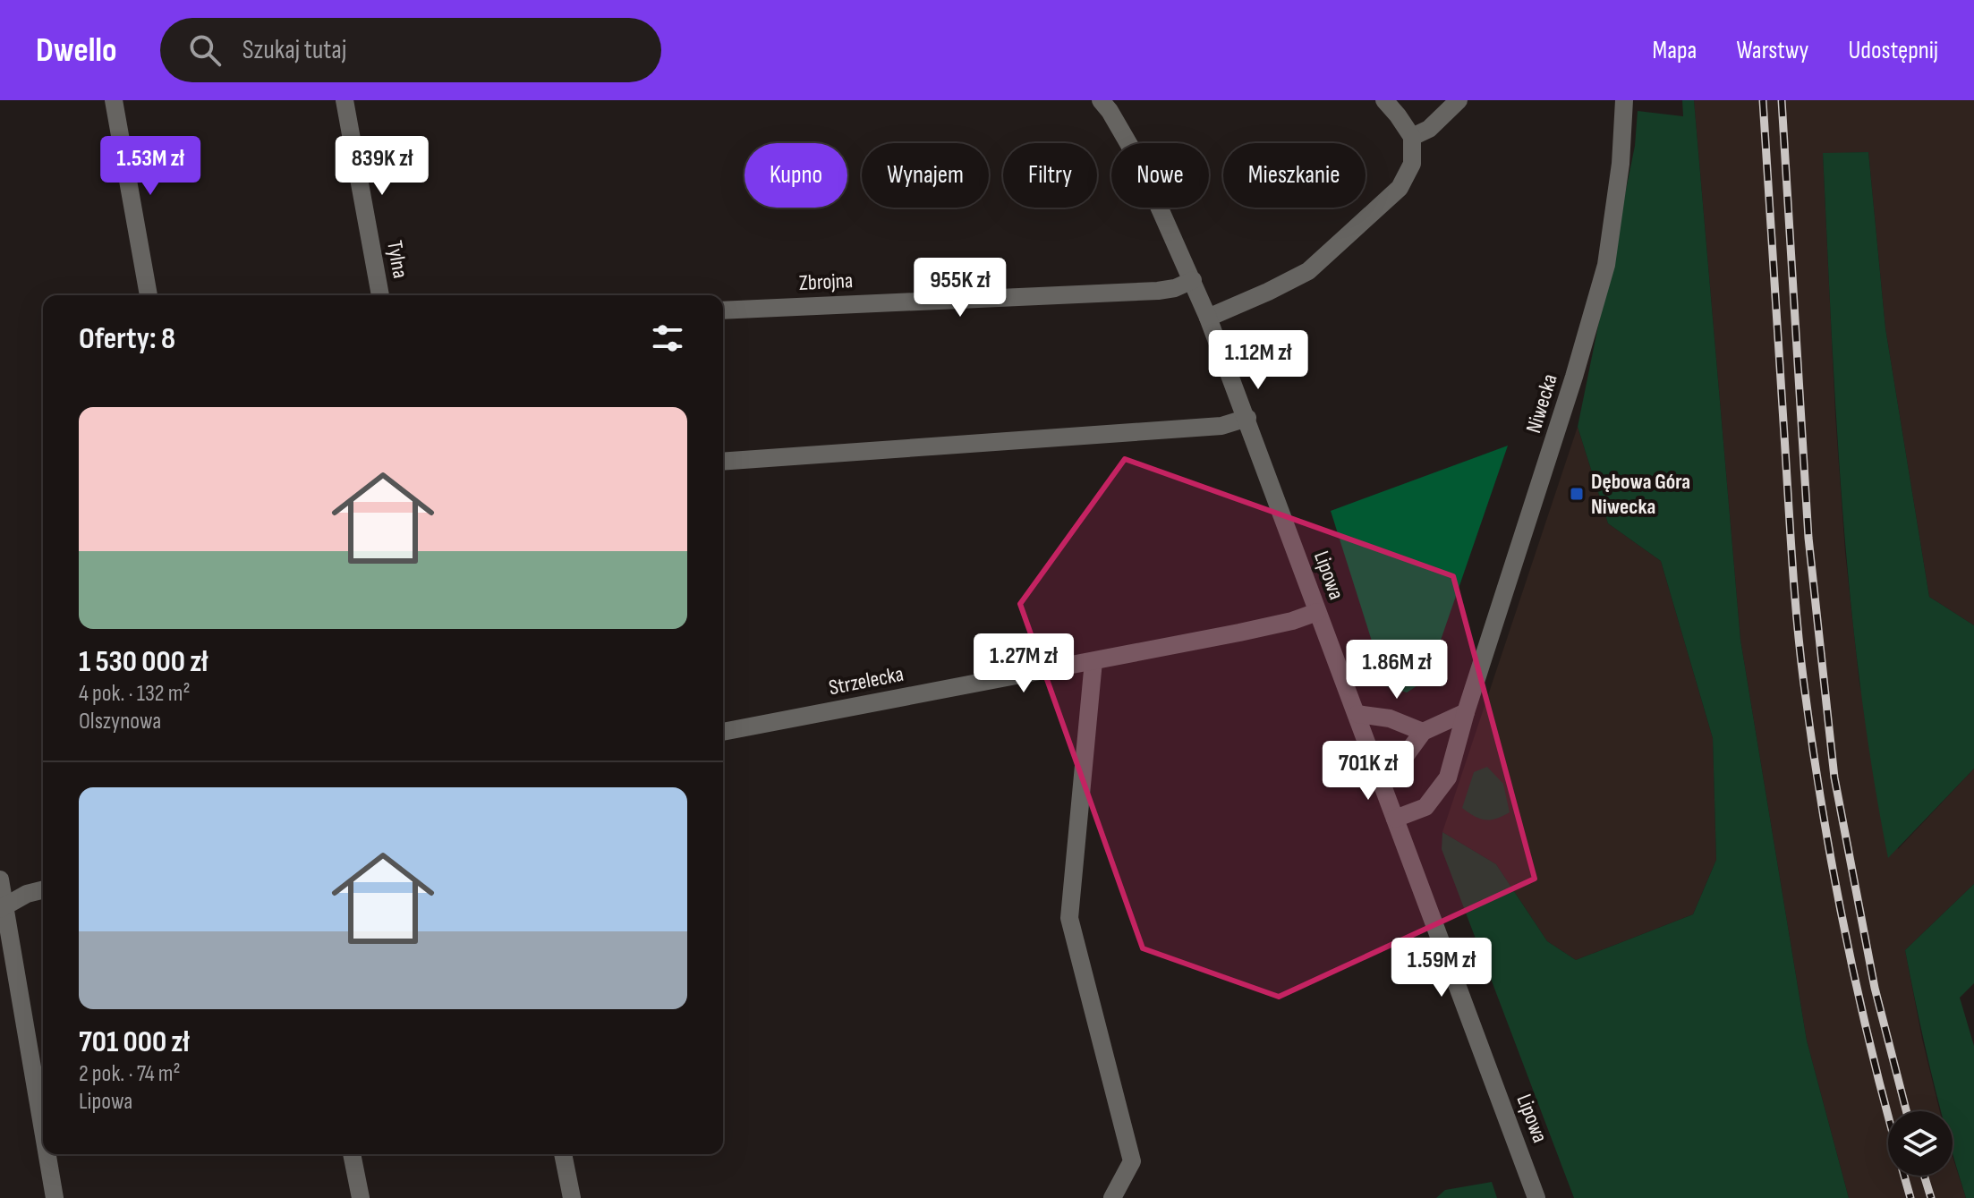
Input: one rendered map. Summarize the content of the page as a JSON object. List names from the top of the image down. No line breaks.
{"streets":{"street":["Tylna","Zbrojna","Niwecka","Lipowa","Strzelecka"]},"crossings":[["Zbrojna","Lipowa"],["Niwecka","Lipowa"],["Lipowa","Strzelecka"]],"places":{"transit":["Dębowa Góra Niwecka"]},"page":{"header":"Dwello","search":"Szukaj tutaj","nav":["Mapa","Warstwy","Udostępnij"],"price":["1.53M zł","839K zł","955K zł","1.12M zł","1.27M zł","1.86M zł","701K zł","1.59M zł"],"chip":["Kupno","Wynajem","Filtry","Nowe","Mieszkanie"],"heading":"Oferty: 8","list":[{"name":"1 530 000 zł","note":"4 pok. · 132 m² · Olszynowa"},{"name":"701 000 zł","note":"2 pok. · 74 m² · Lipowa"}]}}
